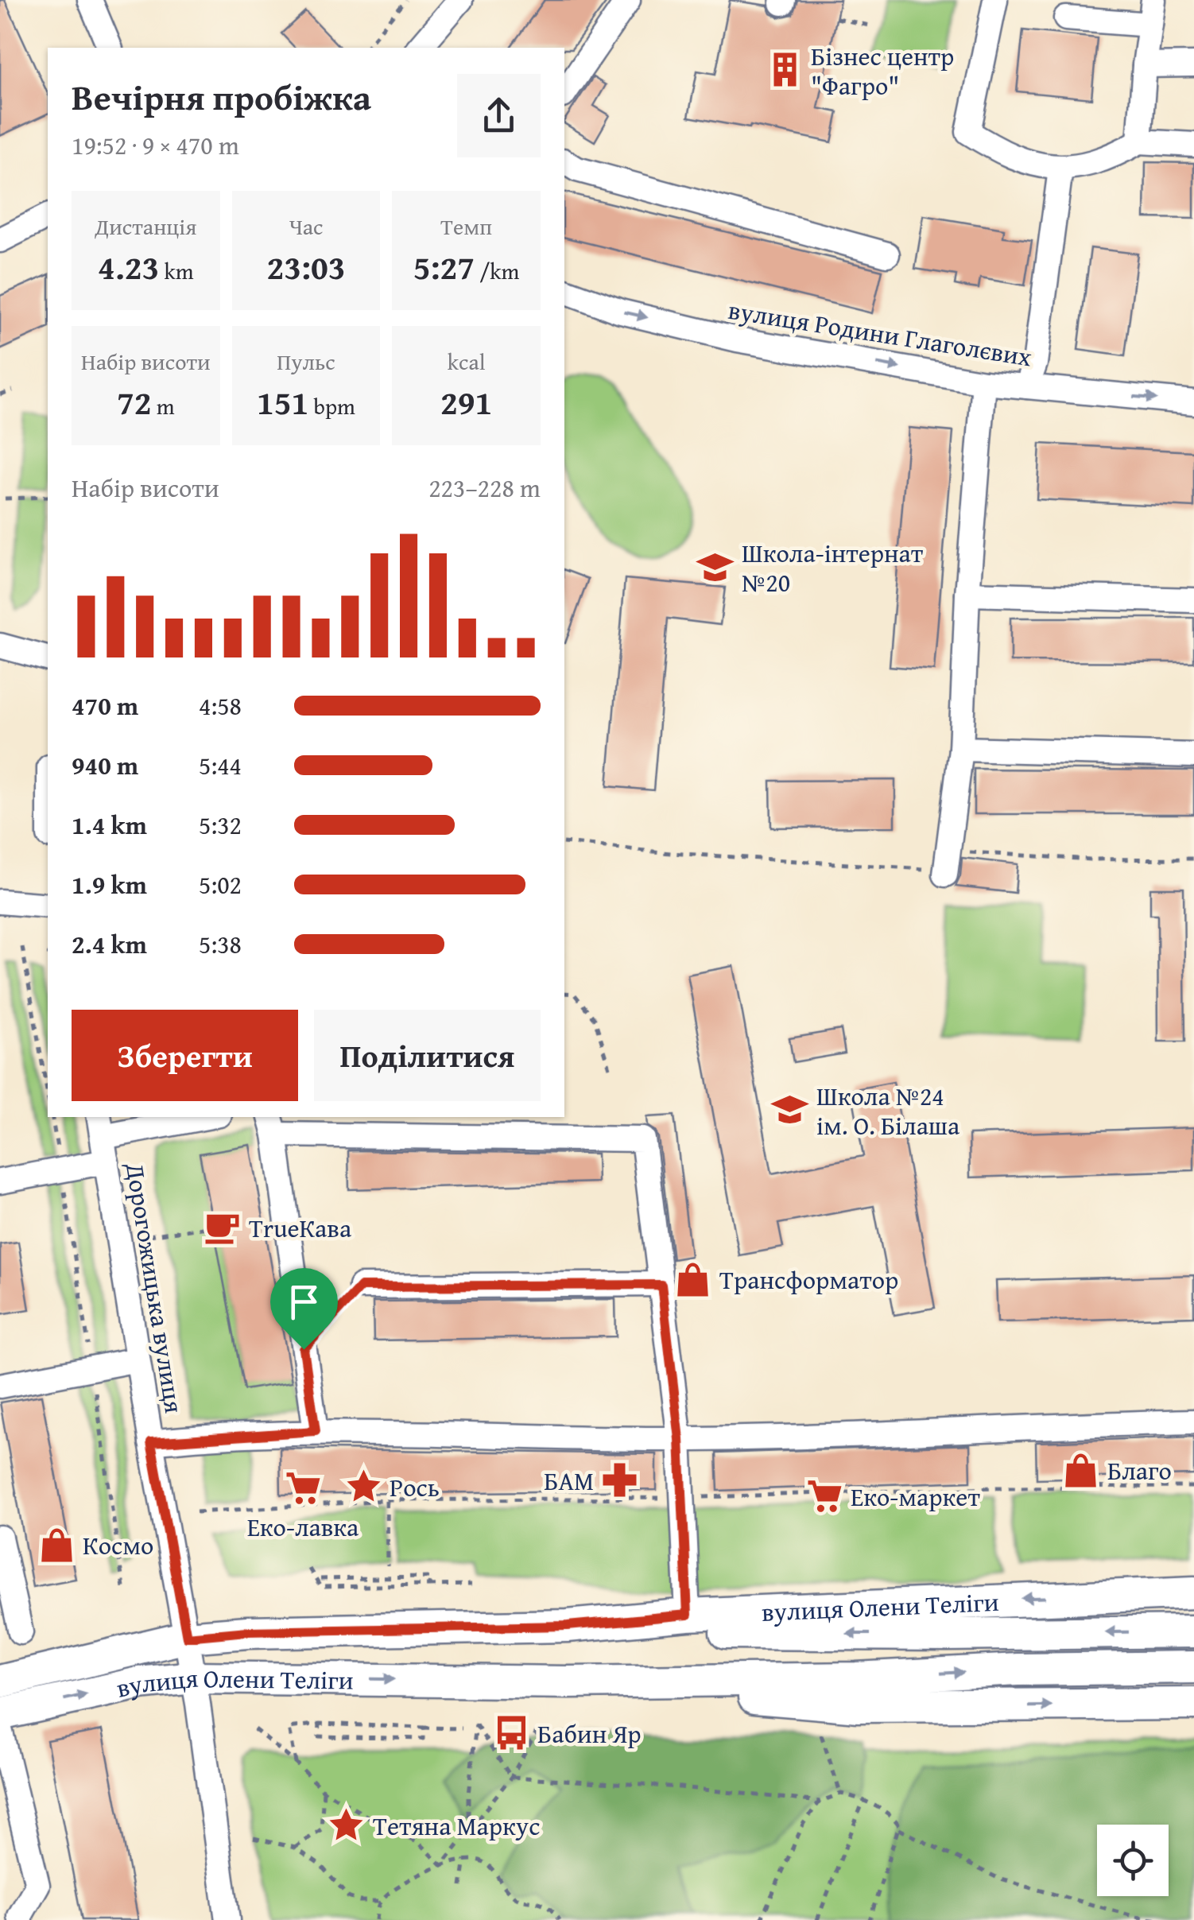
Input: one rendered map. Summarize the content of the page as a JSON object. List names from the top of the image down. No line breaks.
{"streets":{"main road":["вулиця Олени Теліги"],"street":["вулиця Родини Глаголєвих","Дорогожицька вулиця"]},"crossings":[["Дорогожицька вулиця","вулиця Олени Теліги"]],"places":{"building":["Бізнес центр \"Фагро\""],"school or university":["Школа-інтернат №20","Школа №24 ім. О. Білаша"],"cafe":["TrueКава"],"shop":["Трансформатор","Благо","Космо"],"pharmacy":["БАМ"],"place":["Рось","Тетяна Маркус"],"supermarket":["Еко-лавка","Еко-маркет"],"bus stop":["Бабин Яр"]},"page":{"heading":["Вечірня пробіжка","19:52 · 9 × 470 m"],"stats":[["Дистанція","4.23 km"],["Час","23:03"],["Темп","5:27 /km"],["Набір висоти","72 m"],["Пульс","151 bpm"],["kcal","291"]],"chart":["Набір висоти","223–228 m"],"list":[{"name":"470 m","note":"4:58"},{"name":"940 m","note":"5:44"},{"name":"1.4 km","note":"5:32"},{"name":"1.9 km","note":"5:02"},{"name":"2.4 km","note":"5:38"}],"buttons":["Зберегти","Поділитися"]}}
